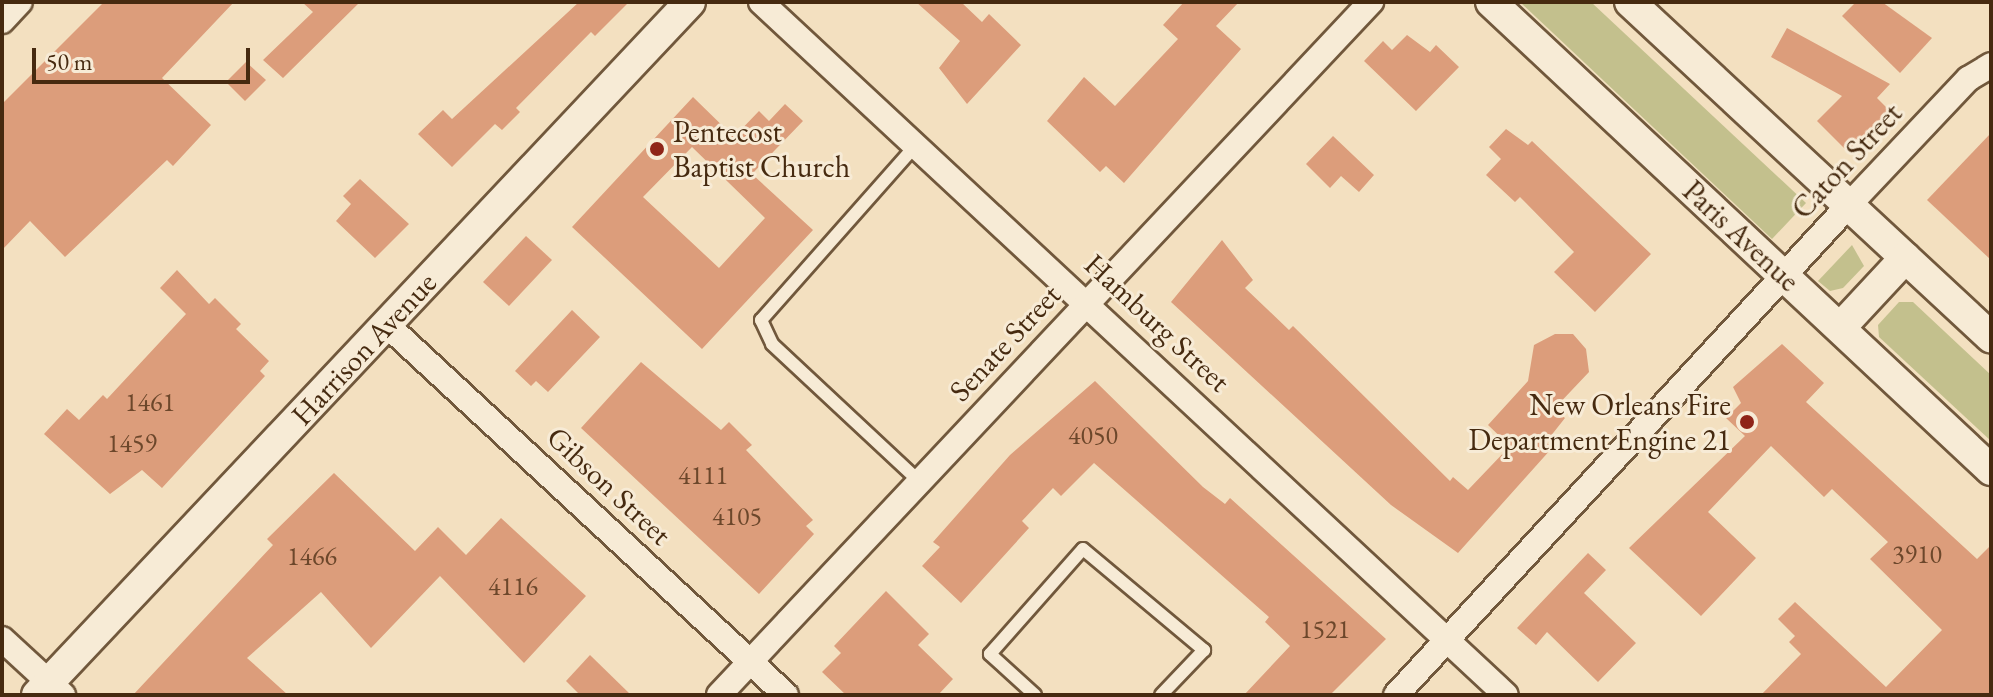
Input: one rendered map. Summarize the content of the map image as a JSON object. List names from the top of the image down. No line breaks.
{"streets":{"street":["Caton Street","Paris Avenue","Hamburg Street","Senate Street","Harrison Avenue","Gibson Street"]},"crossings":[["Caton Street","Paris Avenue"],["Caton Street","Hamburg Street"],["Hamburg Street","Senate Street"],["Senate Street","Gibson Street"],["Harrison Avenue","Gibson Street"]],"places":["Pentecost Baptist Church","New Orleans Fire Department Engine 21"],"house_numbers":["1461","4050","1459","4111","4105","3910","1466","4116","1521"],"scale_bar":"50 m"}
